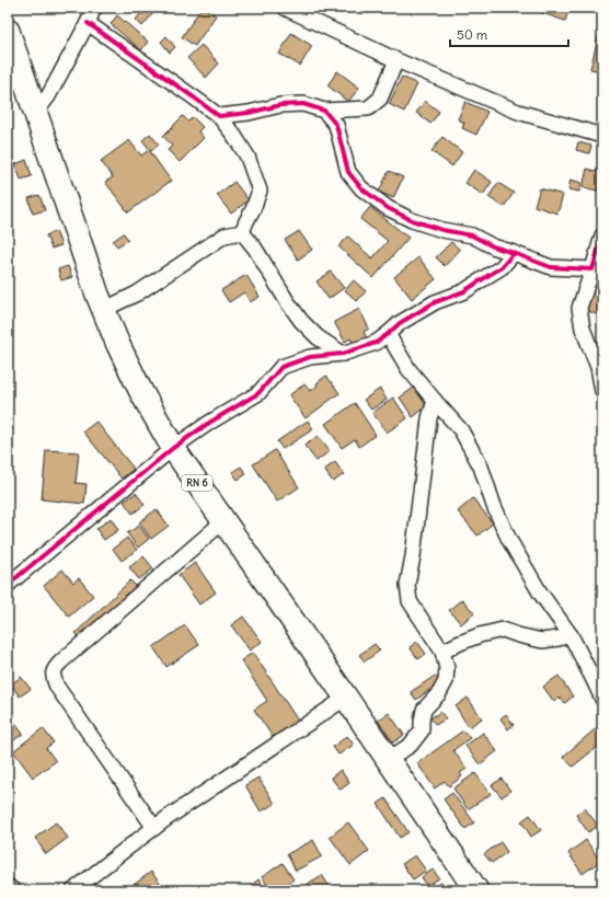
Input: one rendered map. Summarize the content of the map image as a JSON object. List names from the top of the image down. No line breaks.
{"streets":{"main road":["RN 6"]},"scale_bar":"50 m"}
